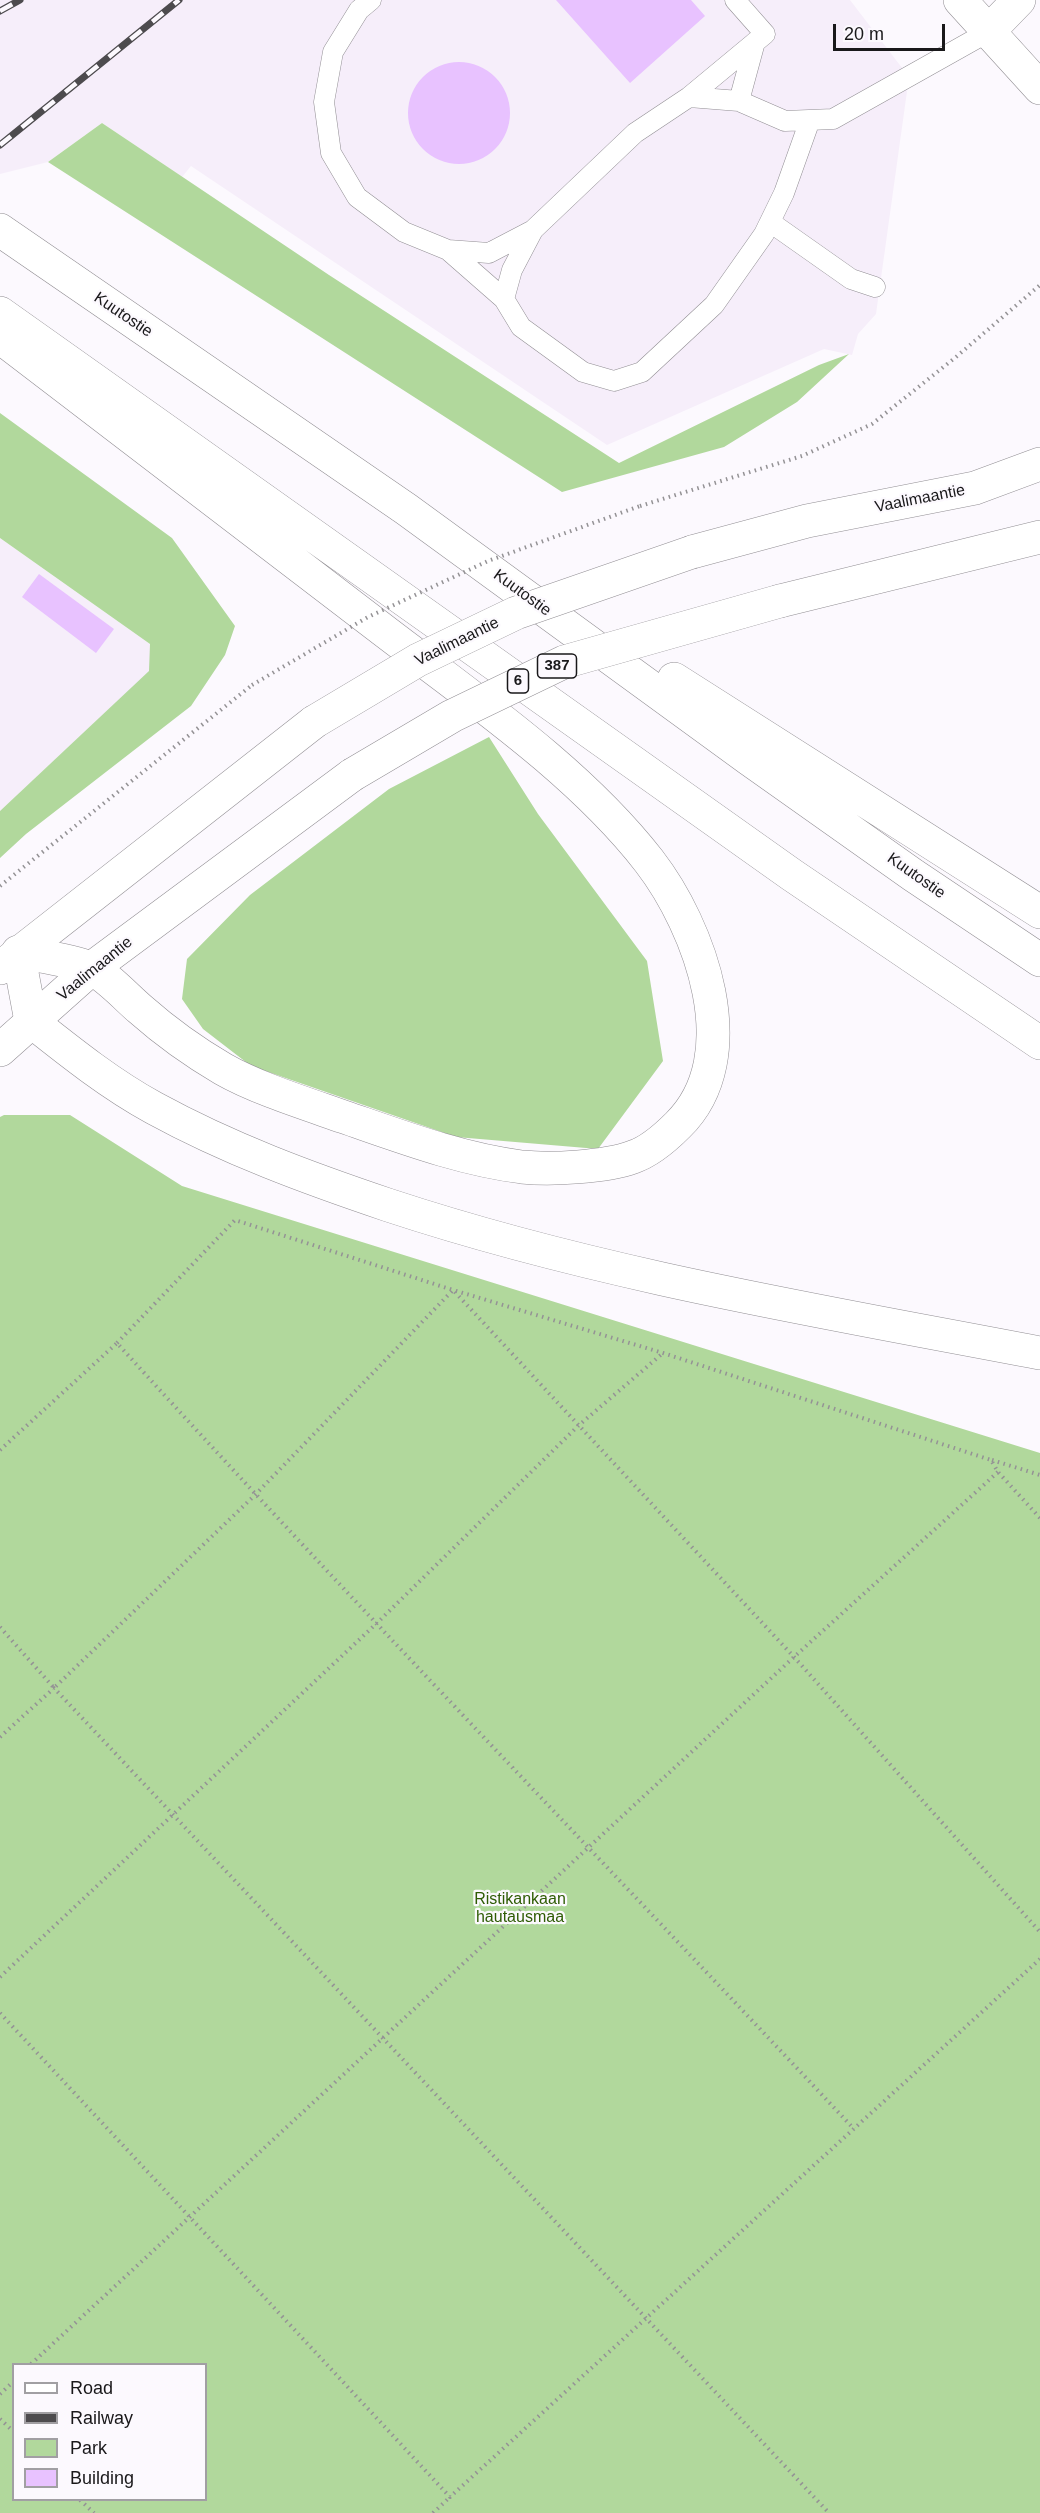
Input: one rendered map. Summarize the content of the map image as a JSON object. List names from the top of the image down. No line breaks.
{"streets":{"main road":["Kuutostie","Vaalimaantie","387","6"]},"parks":["Ristikankaan hautausmaa"],"legend":["Road","Railway","Park","Building"],"scale_bar":"20 m"}
